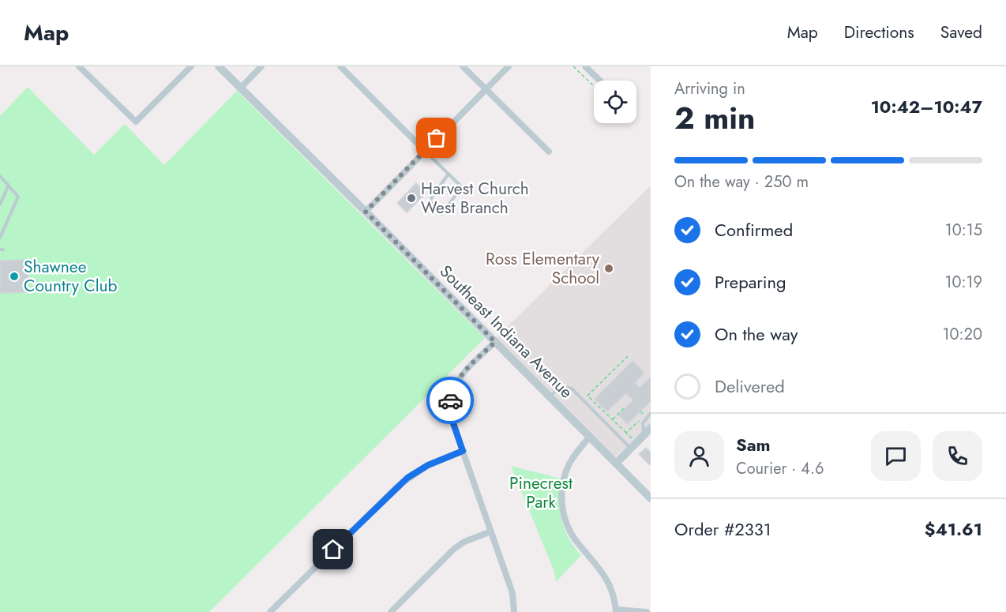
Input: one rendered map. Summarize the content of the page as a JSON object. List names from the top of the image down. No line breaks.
{"streets":{"street":["Southeast Indiana Avenue"]},"parks":["Pinecrest Park"],"places":["Harvest Church West Branch","Ross Elementary School","Shawnee Country Club"],"page":{"header":"Map","nav":["Map","Directions","Saved"],"heading":["2 min","Arriving in","10:42–10:47"],"panel":["Sam","Courier · 4.6","Order #2331","$41.61"],"bar":"On the way · 250 m","list":[["Confirmed","10:15"],["Preparing","10:19"],["On the way","10:20"],"Delivered"]}}
